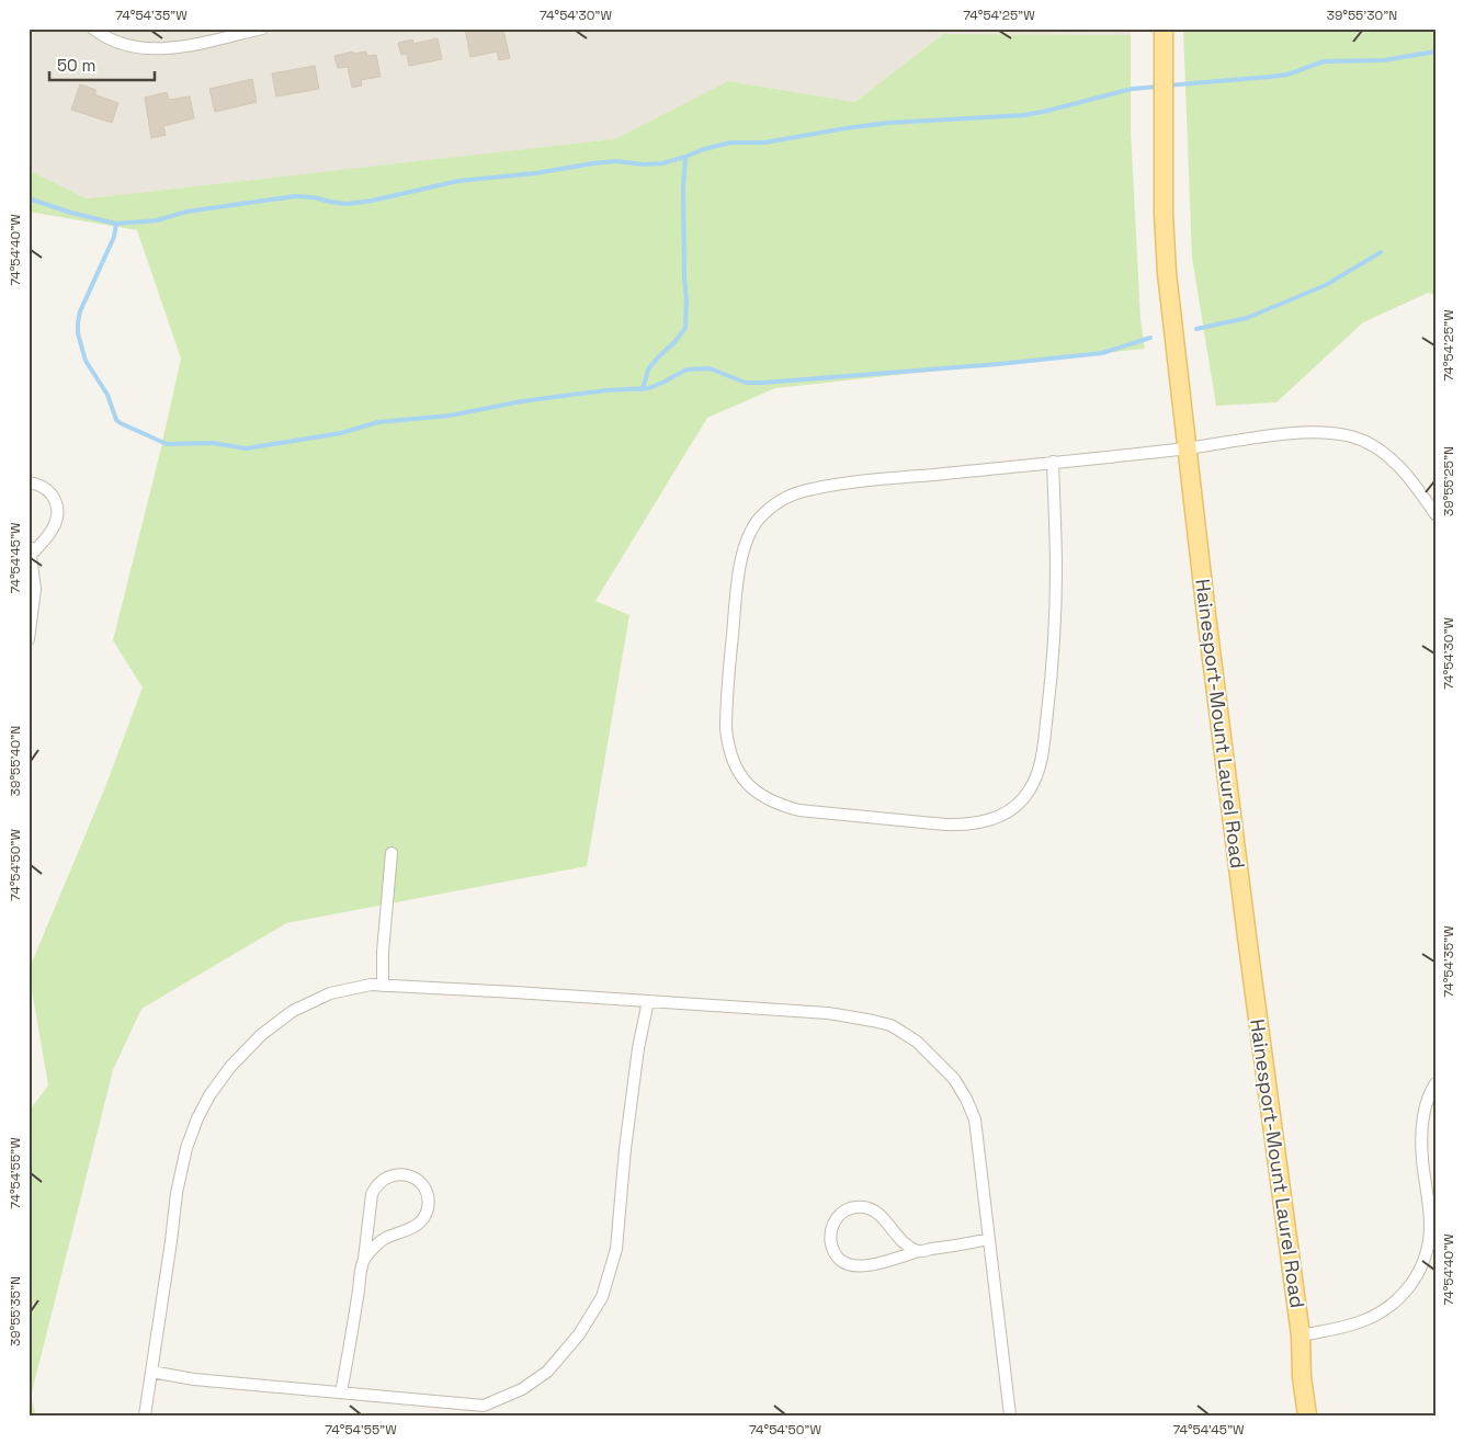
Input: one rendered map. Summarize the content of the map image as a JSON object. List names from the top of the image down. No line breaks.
{"streets":{"main road":["Hainesport-Mount Laurel Road"]},"scale_bar":"50 m","coordinates":["74°54'35\"W","74°54'30\"W","74°54'25\"W","39°55'30\"N","74°54'40\"W","39°55'25\"N","74°54'45\"W","39°55'40\"N","74°54'50\"W","74°54'55\"W","39°55'35\"N"]}
